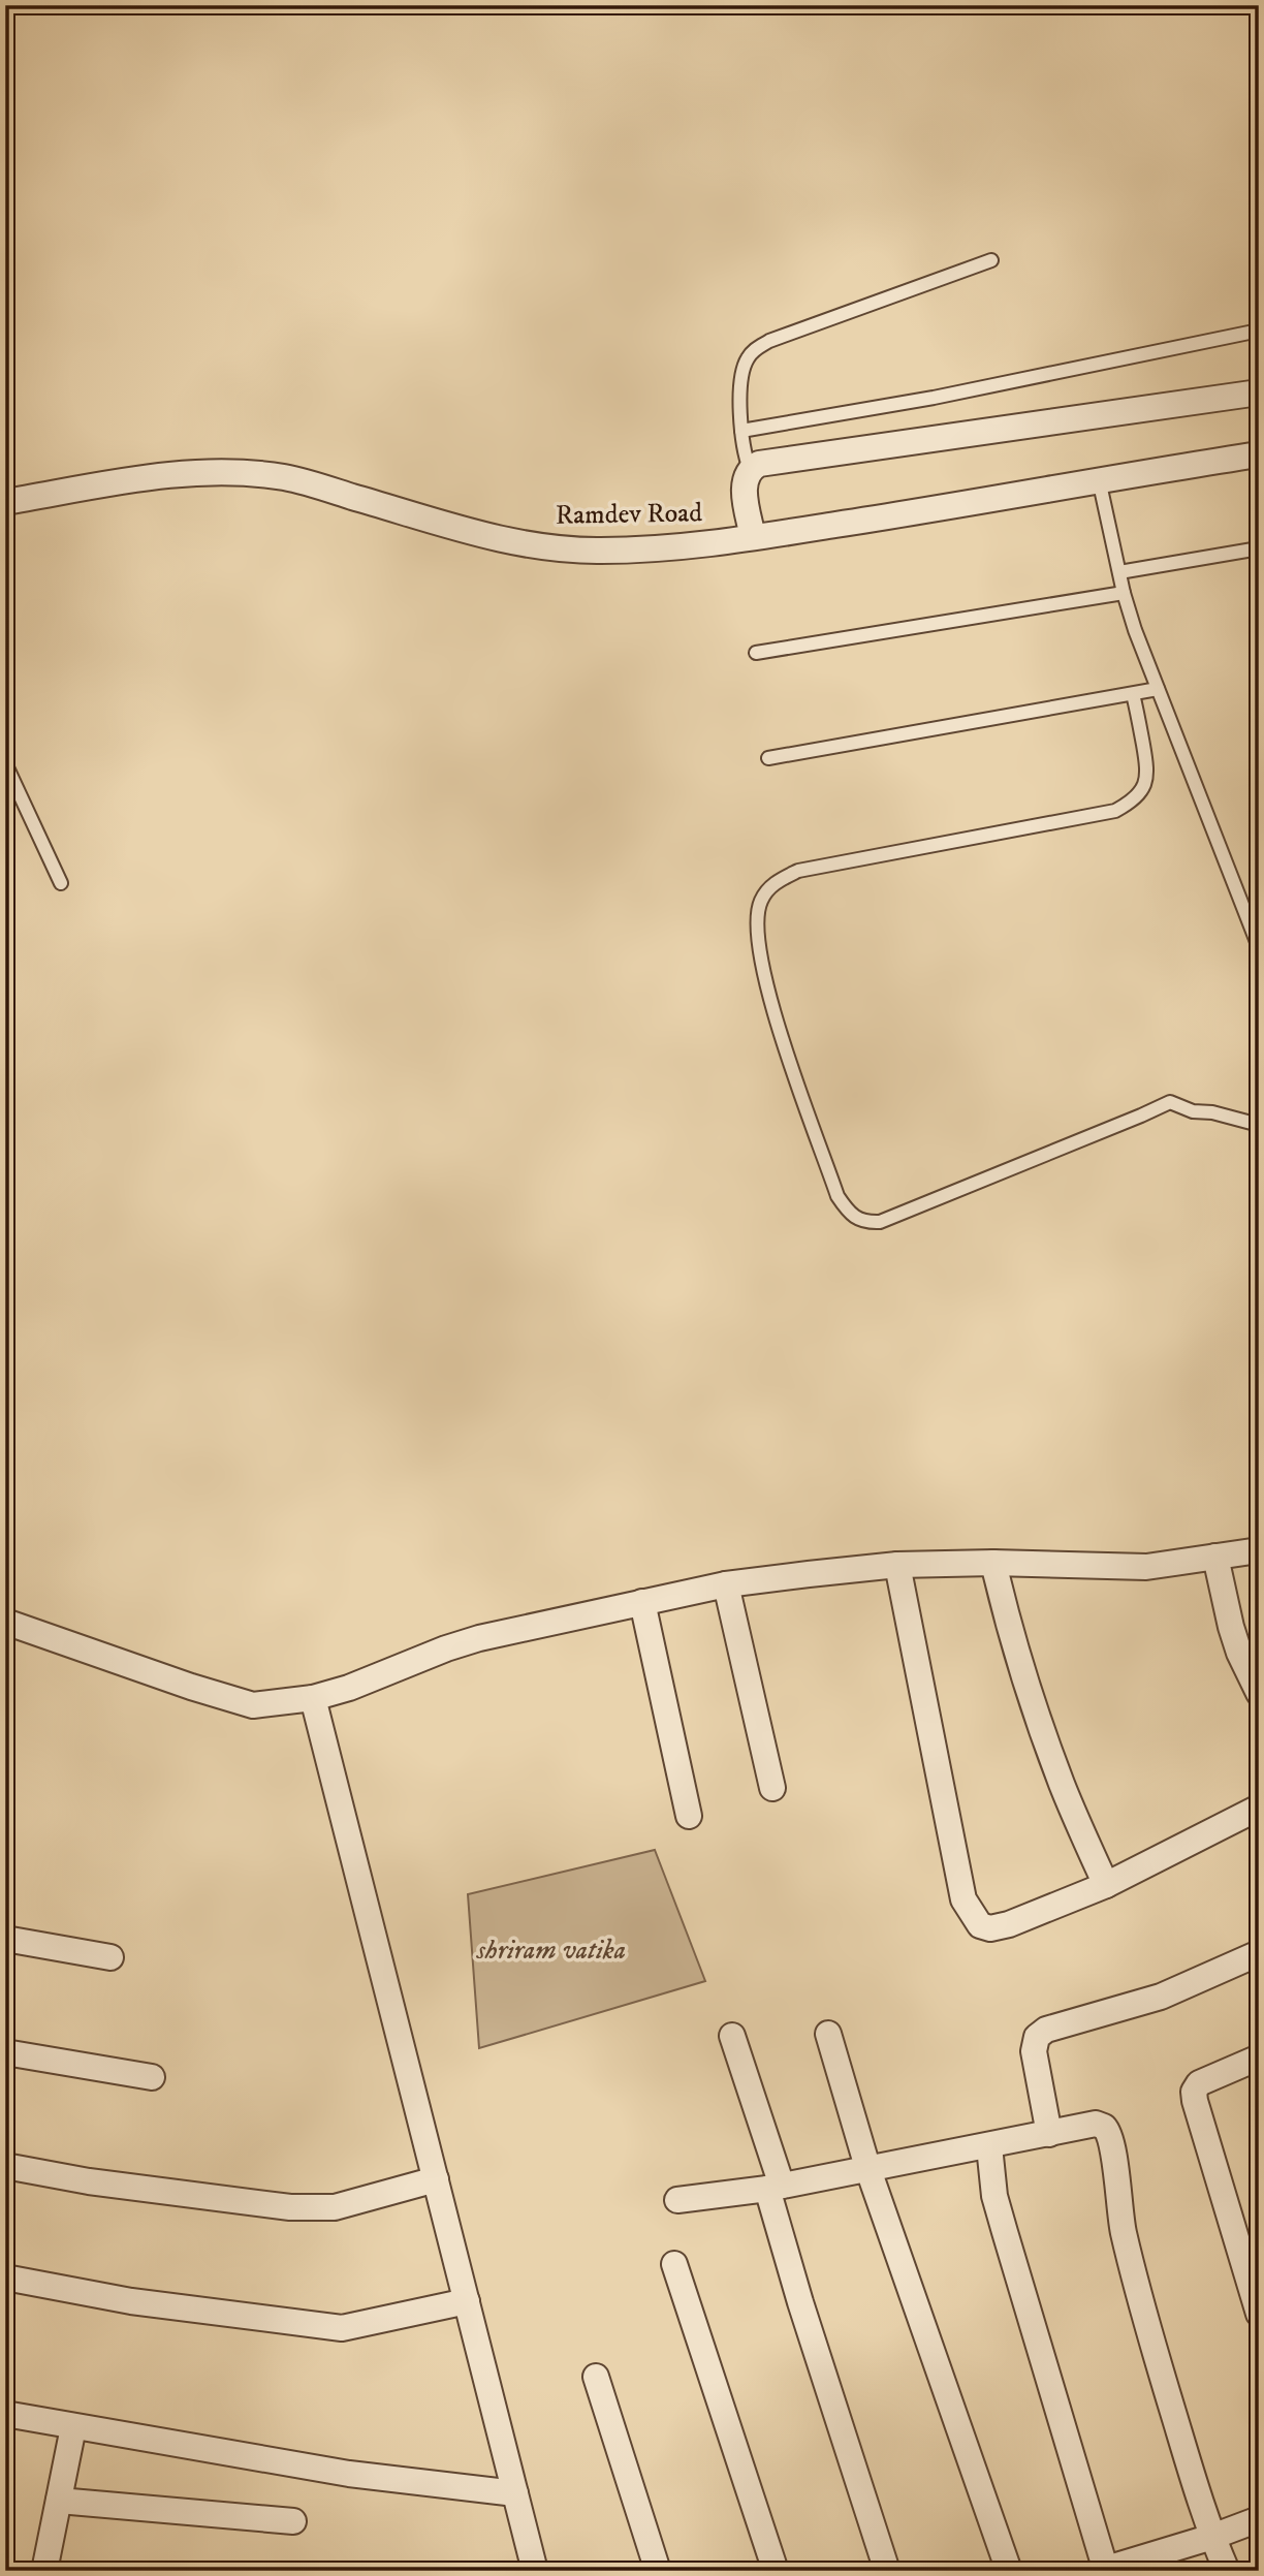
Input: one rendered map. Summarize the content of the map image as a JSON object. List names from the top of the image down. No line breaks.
{"streets":{"street":["Ramdev Road"]},"parks":["shriram vatika"]}
